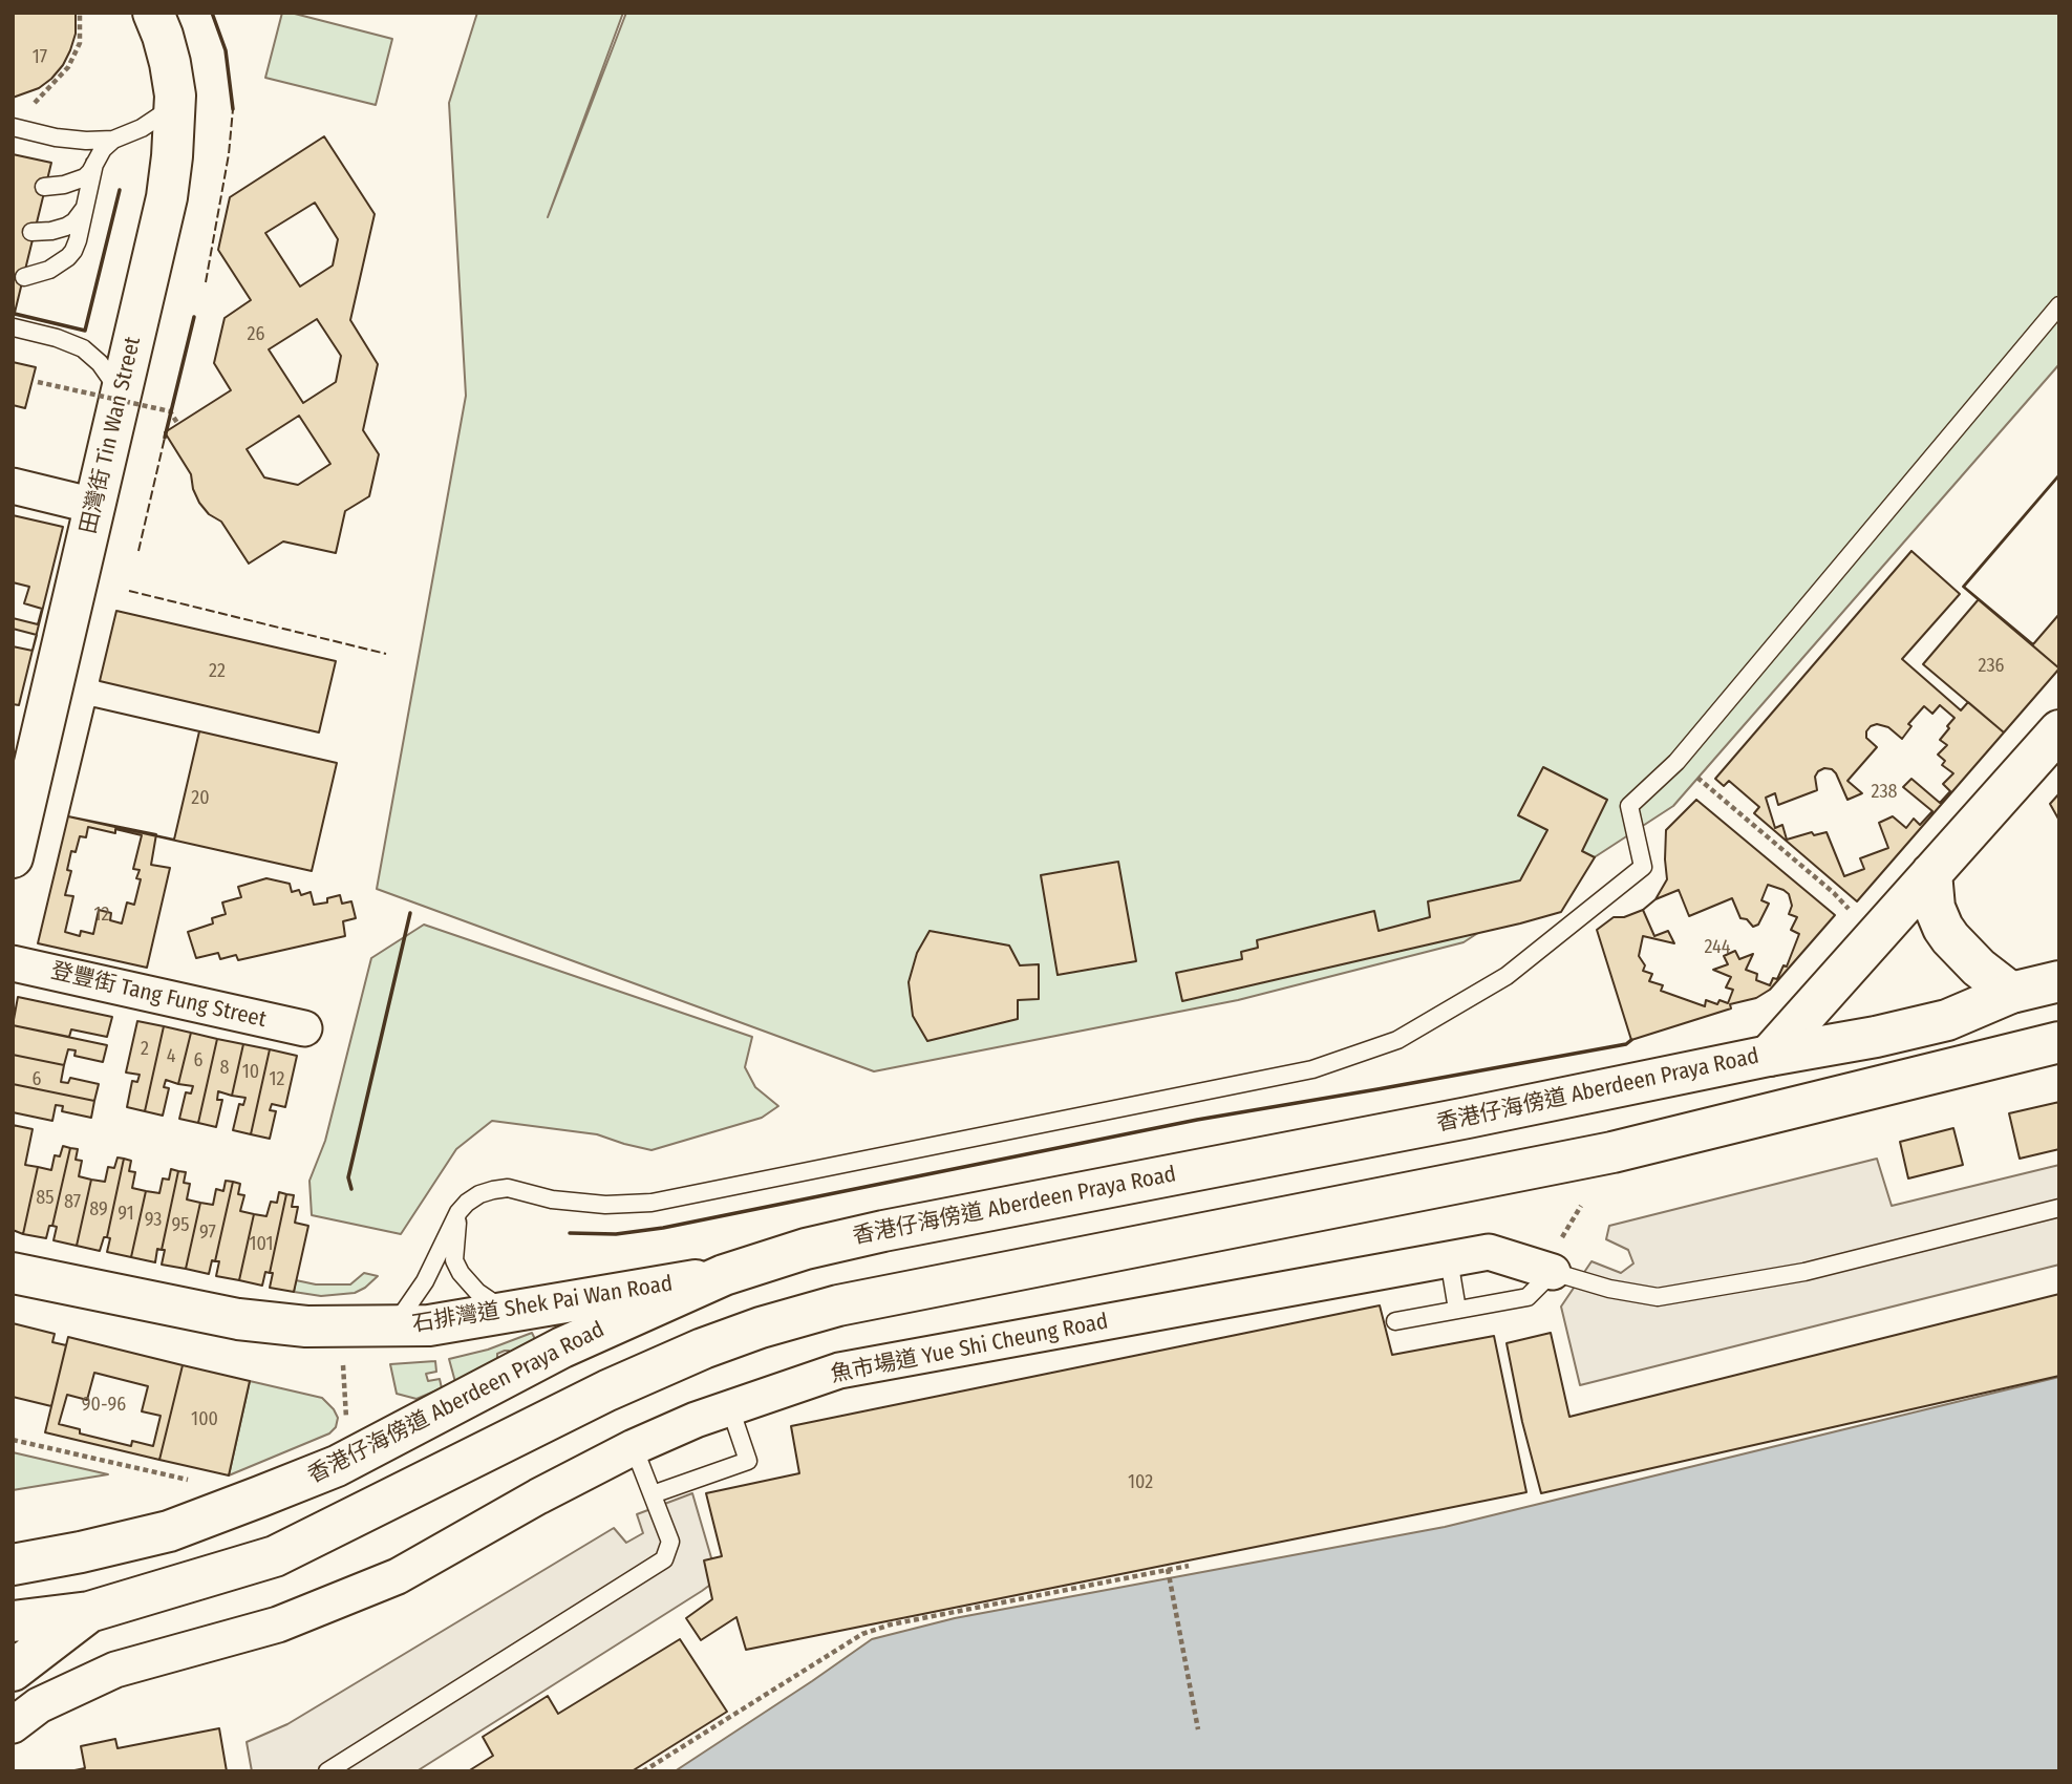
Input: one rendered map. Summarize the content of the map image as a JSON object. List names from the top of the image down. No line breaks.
{"streets":{"main road":["田灣街 Tin Wan Street","香港仔海傍道 Aberdeen Praya Road","石排灣道 Shek Pai Wan Road"],"street":["登豐街 Tang Fung Street","魚市場道 Yue Shi Cheung Road"]},"crossings":[["香港仔海傍道 Aberdeen Praya Road","石排灣道 Shek Pai Wan Road"]],"house_numbers":["17","26","236","22","238","20","12","244","2","4","6","8","10","6","12","85","87","89","91","93","95","97","101","90-96","100","102"]}
